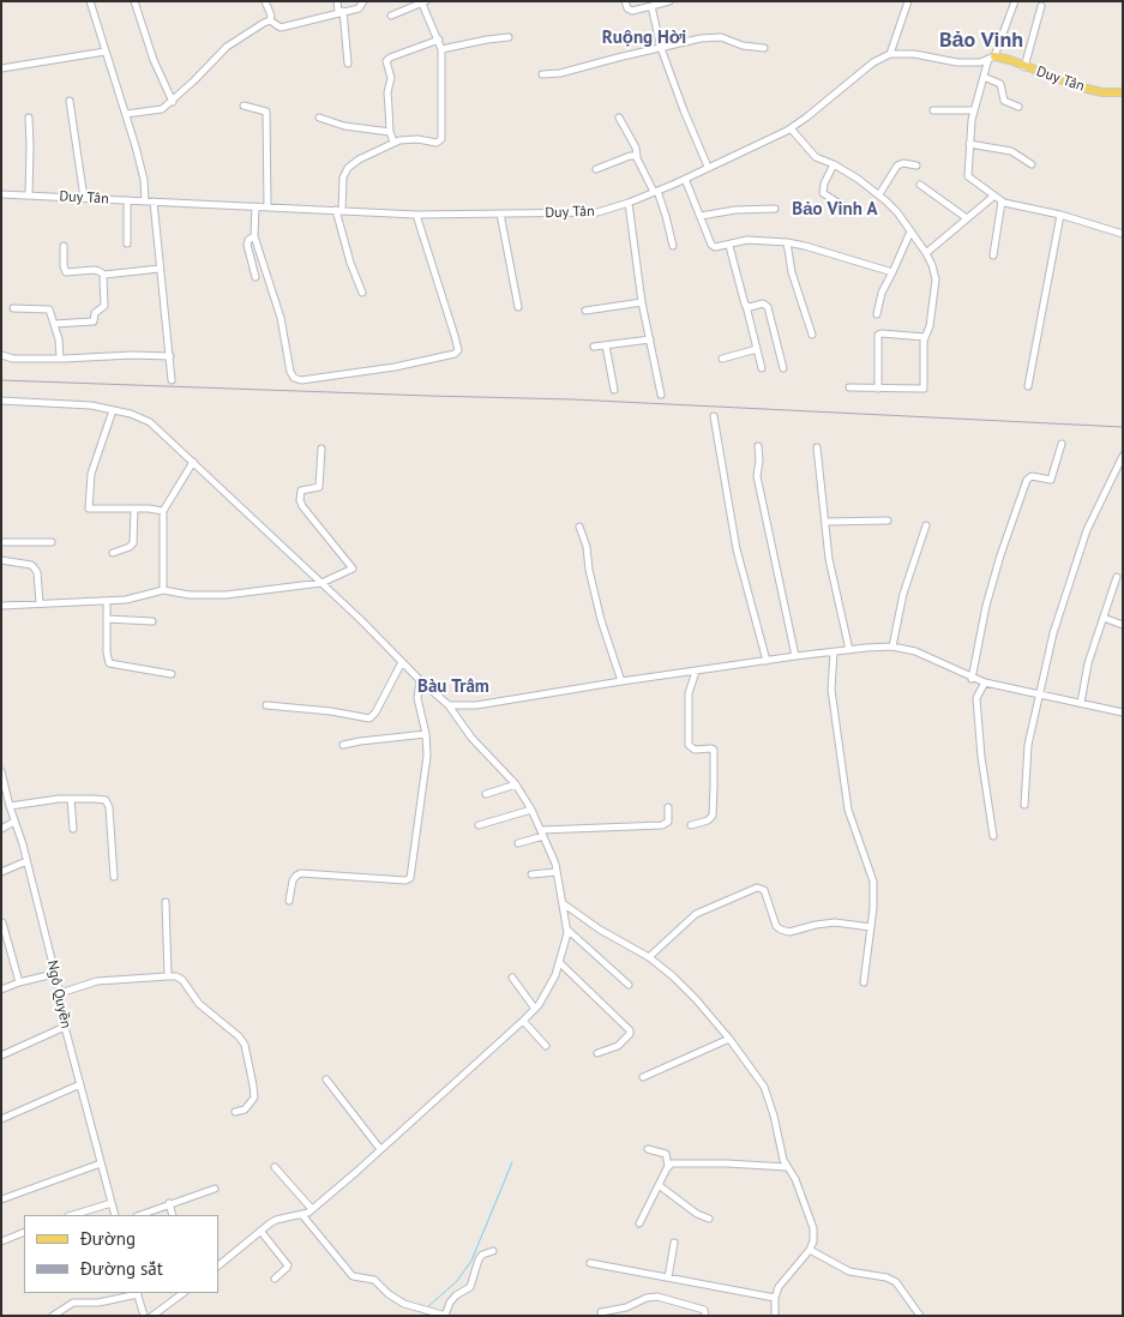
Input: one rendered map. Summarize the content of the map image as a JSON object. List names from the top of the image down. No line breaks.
{"streets":{"main road":["Duy Tân"],"street":["Ngô Quyền"]},"districts":["Ruộng Hời","Bảo Vinh","Bảo Vinh A","Bàu Trâm"],"legend":["Đường","Đường sắt"]}
